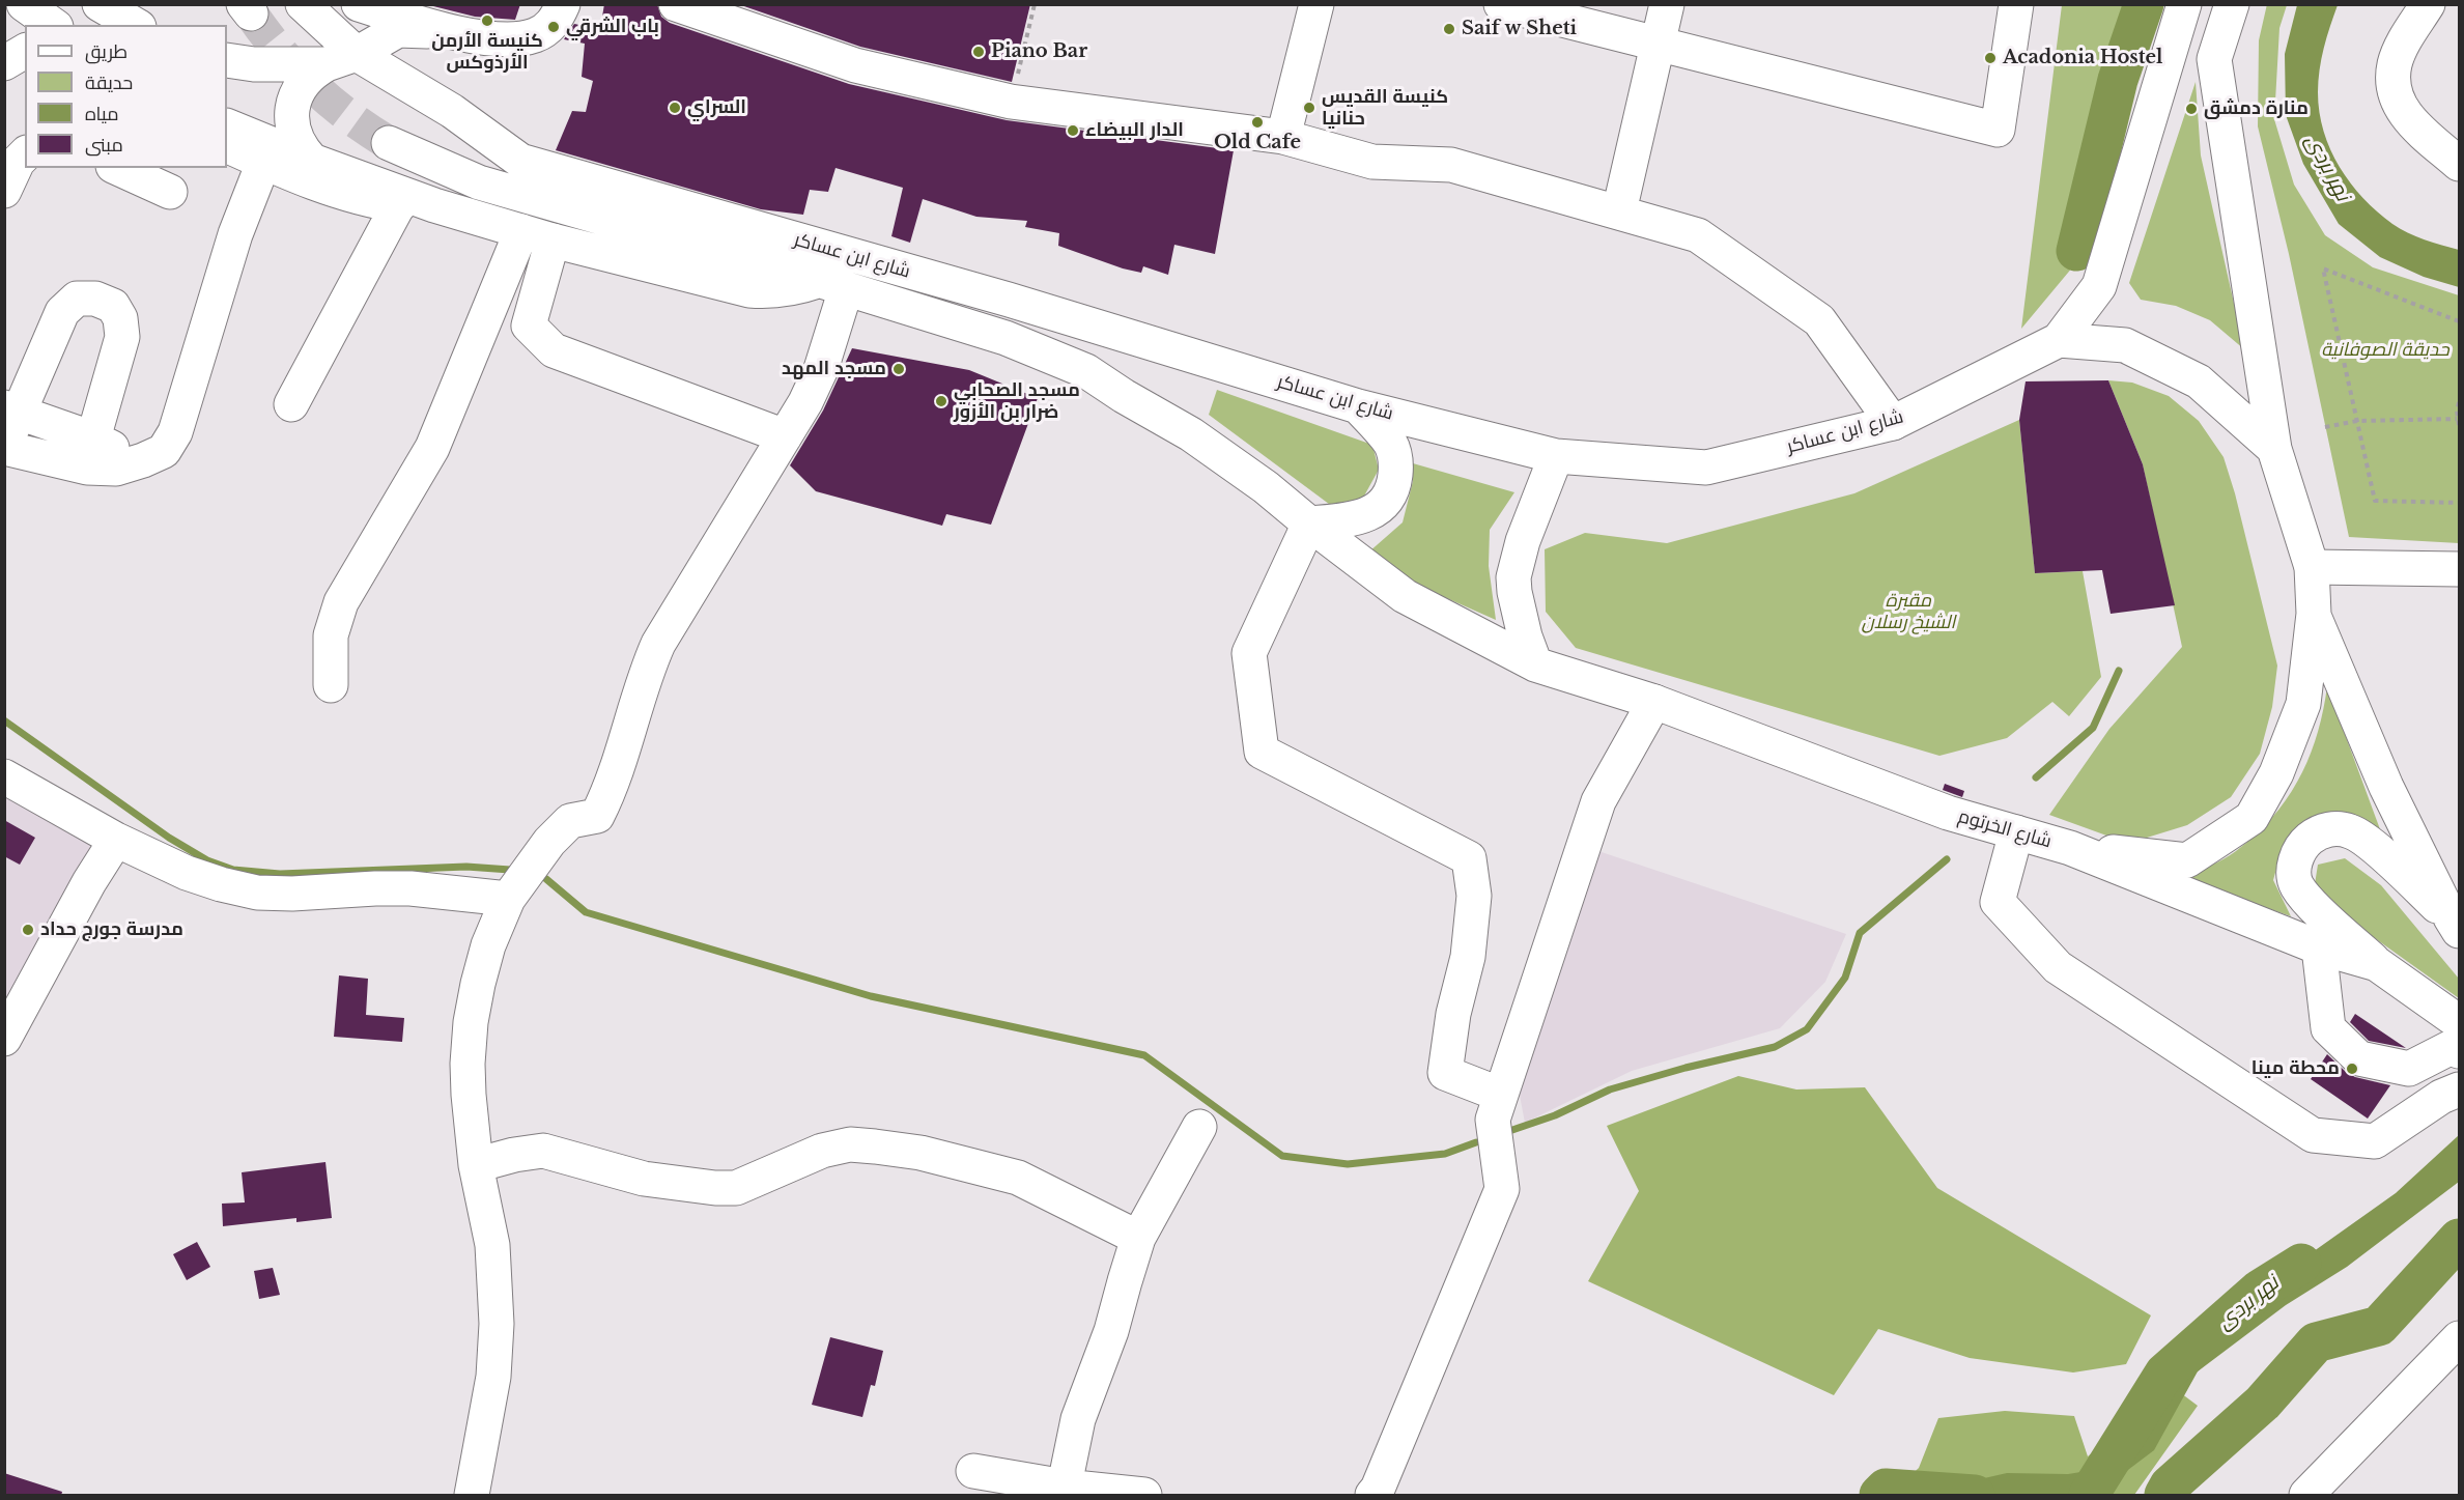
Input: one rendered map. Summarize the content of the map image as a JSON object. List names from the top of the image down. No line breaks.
{"streets":{"street":["شارع ابن عساكر","شارع الخرتوم"]},"crossings":[["شارع ابن عساكر","شارع الخرتوم"]],"water":["نهر بردى"],"parks":["حديقة الصوفانية","مقبرة الشيخ رسلان"],"places":["كنيسة الأرمن الأرذوكس","باب الشرقي","Saif w Sheti","Piano Bar","Acadonia Hostel","السراي","كنيسة القديس حنانيا","منارة دمشق","Old Cafe","الدار البيضاء","مسجد المهد","مسجد الصحابي ضرار بن الأزور","مدرسة جورج حداد","محطة مينا"],"legend":["طريق","حديقة","مياه","مبنى"]}
